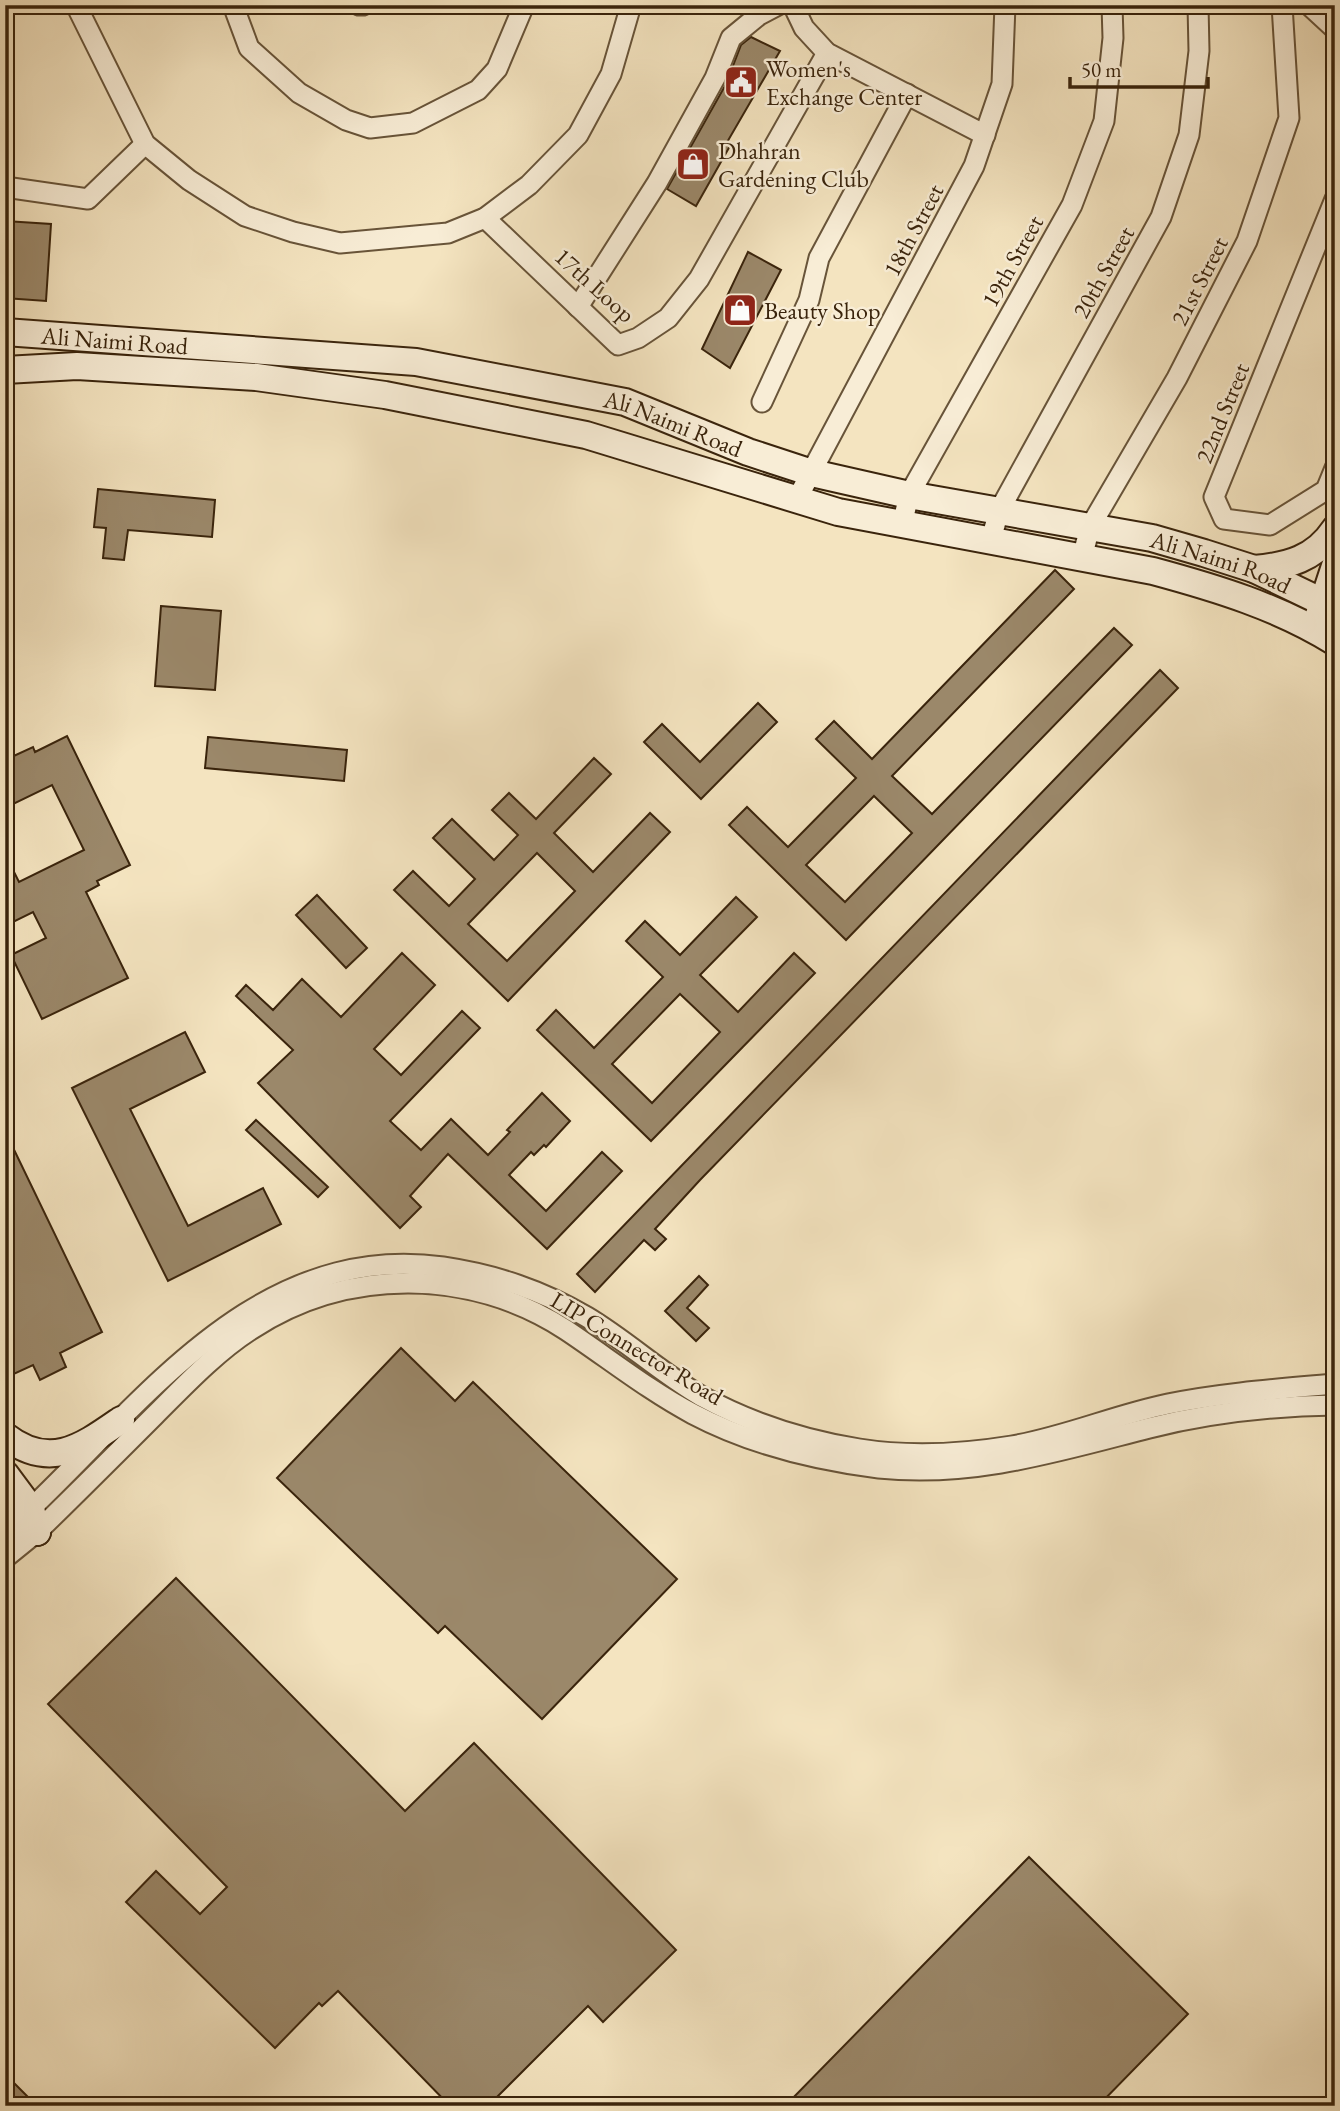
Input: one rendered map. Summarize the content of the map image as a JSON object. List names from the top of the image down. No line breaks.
{"streets":{"main road":["Ali Naimi Road"],"street":["18th Street","19th Street","20th Street","21st Street","17th Loop","22nd Street","LIP Connector Road"]},"crossings":[["18th Street","Ali Naimi Road"],["19th Street","Ali Naimi Road"],["20th Street","Ali Naimi Road"],["21st Street","Ali Naimi Road"]],"places":{"public building":["Women's Exchange Center"],"shop":["Dhahran Gardening Club","Beauty Shop"]},"scale_bar":"50 m"}
